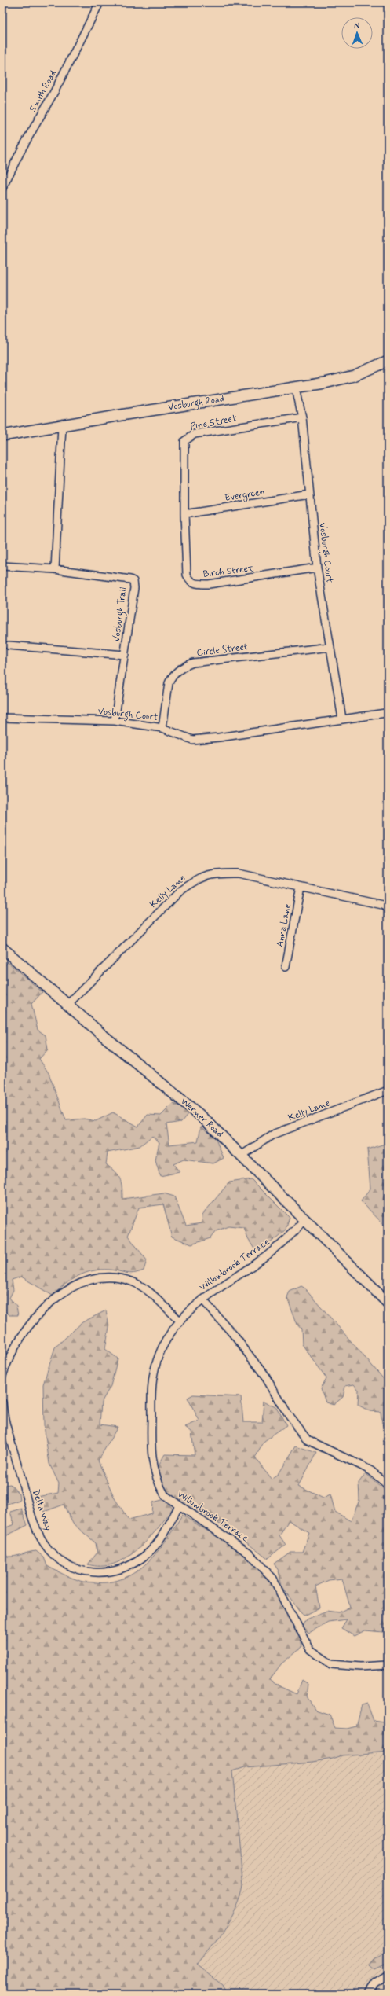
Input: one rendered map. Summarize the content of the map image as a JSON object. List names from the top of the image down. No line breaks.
{"streets":{"street":["Smith Road","Vosburgh Road","Pine Street","Evergreen","Vosburgh Court","Birch Street","Vosburgh Trail","Circle Street","Kelly Lane","Anna Lane","Werner Road","Willowbrook Terrace","Delta Way"]},"crossings":[["Vosburgh Road","Vosburgh Court"],["Pine Street","Evergreen"],["Pine Street","Vosburgh Court"],["Pine Street","Birch Street"],["Evergreen","Vosburgh Court"],["Evergreen","Birch Street"],["Vosburgh Court","Birch Street"],["Vosburgh Court","Vosburgh Trail"],["Vosburgh Court","Circle Street"],["Kelly Lane","Anna Lane"],["Kelly Lane","Werner Road"],["Werner Road","Willowbrook Terrace"],["Willowbrook Terrace","Delta Way"]],"north":"top"}
